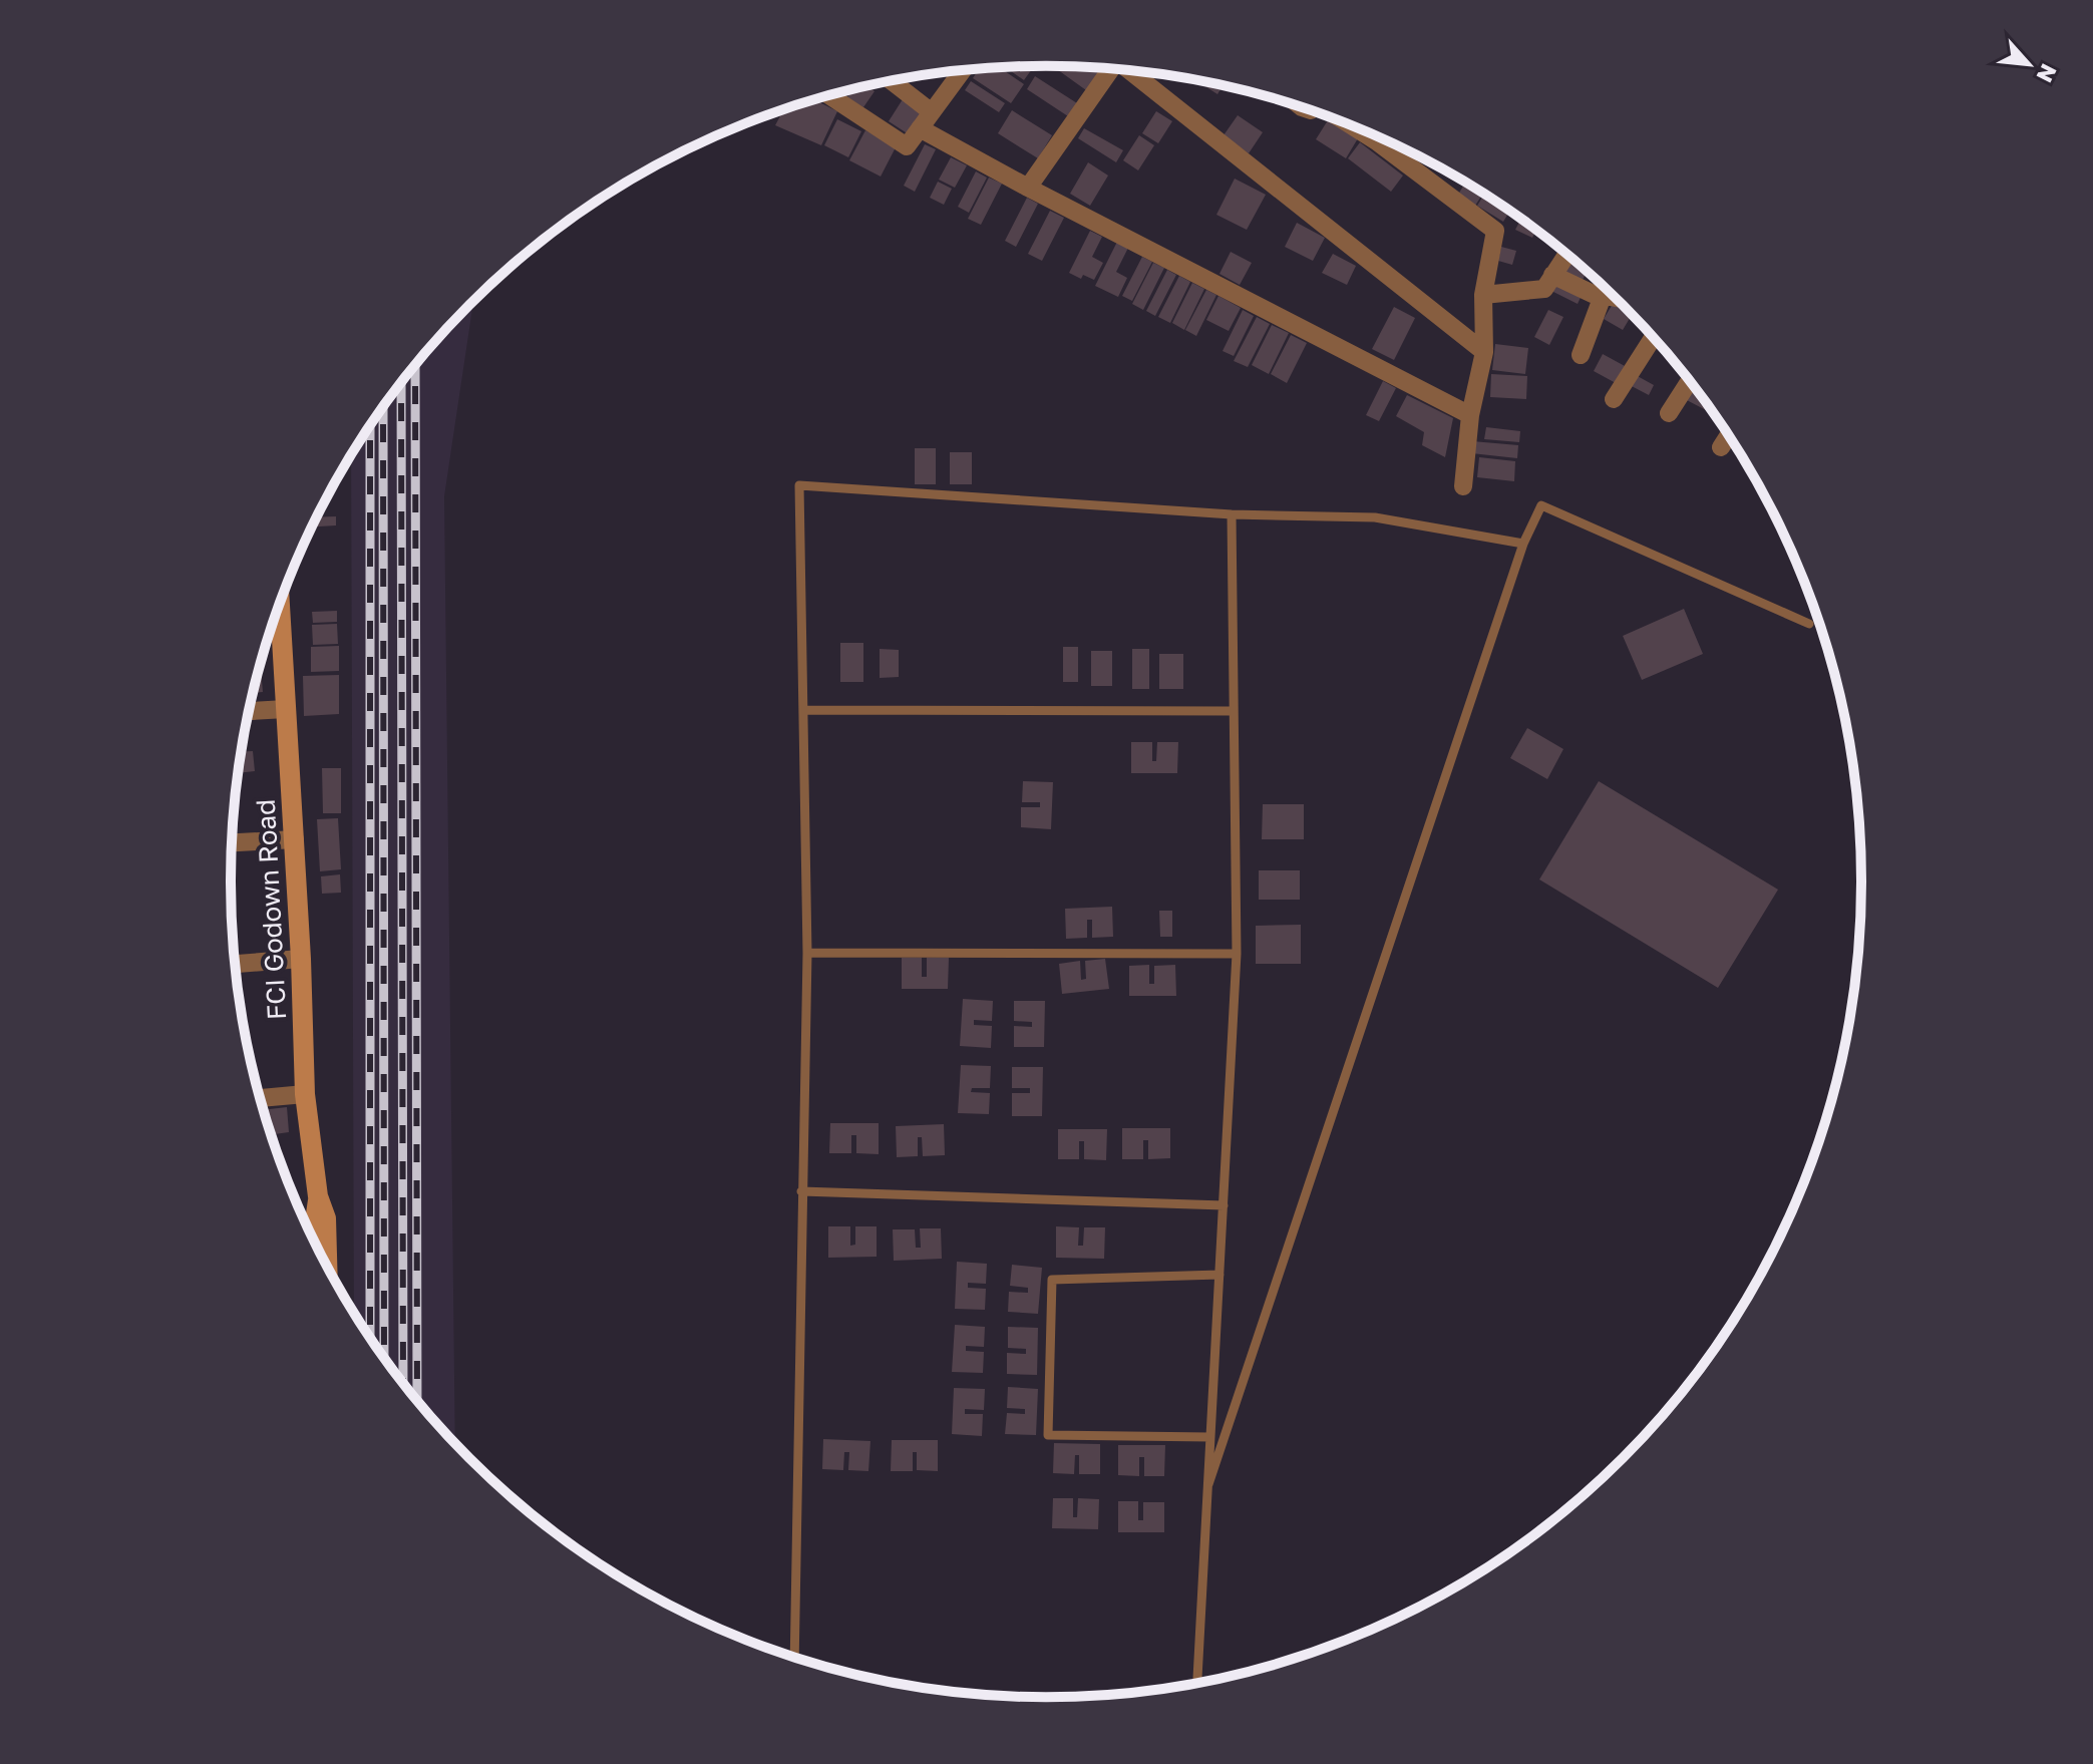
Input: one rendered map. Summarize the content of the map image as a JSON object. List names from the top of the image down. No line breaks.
{"streets":{"street":["FCI Godown Road"]},"north":"bottom right"}
